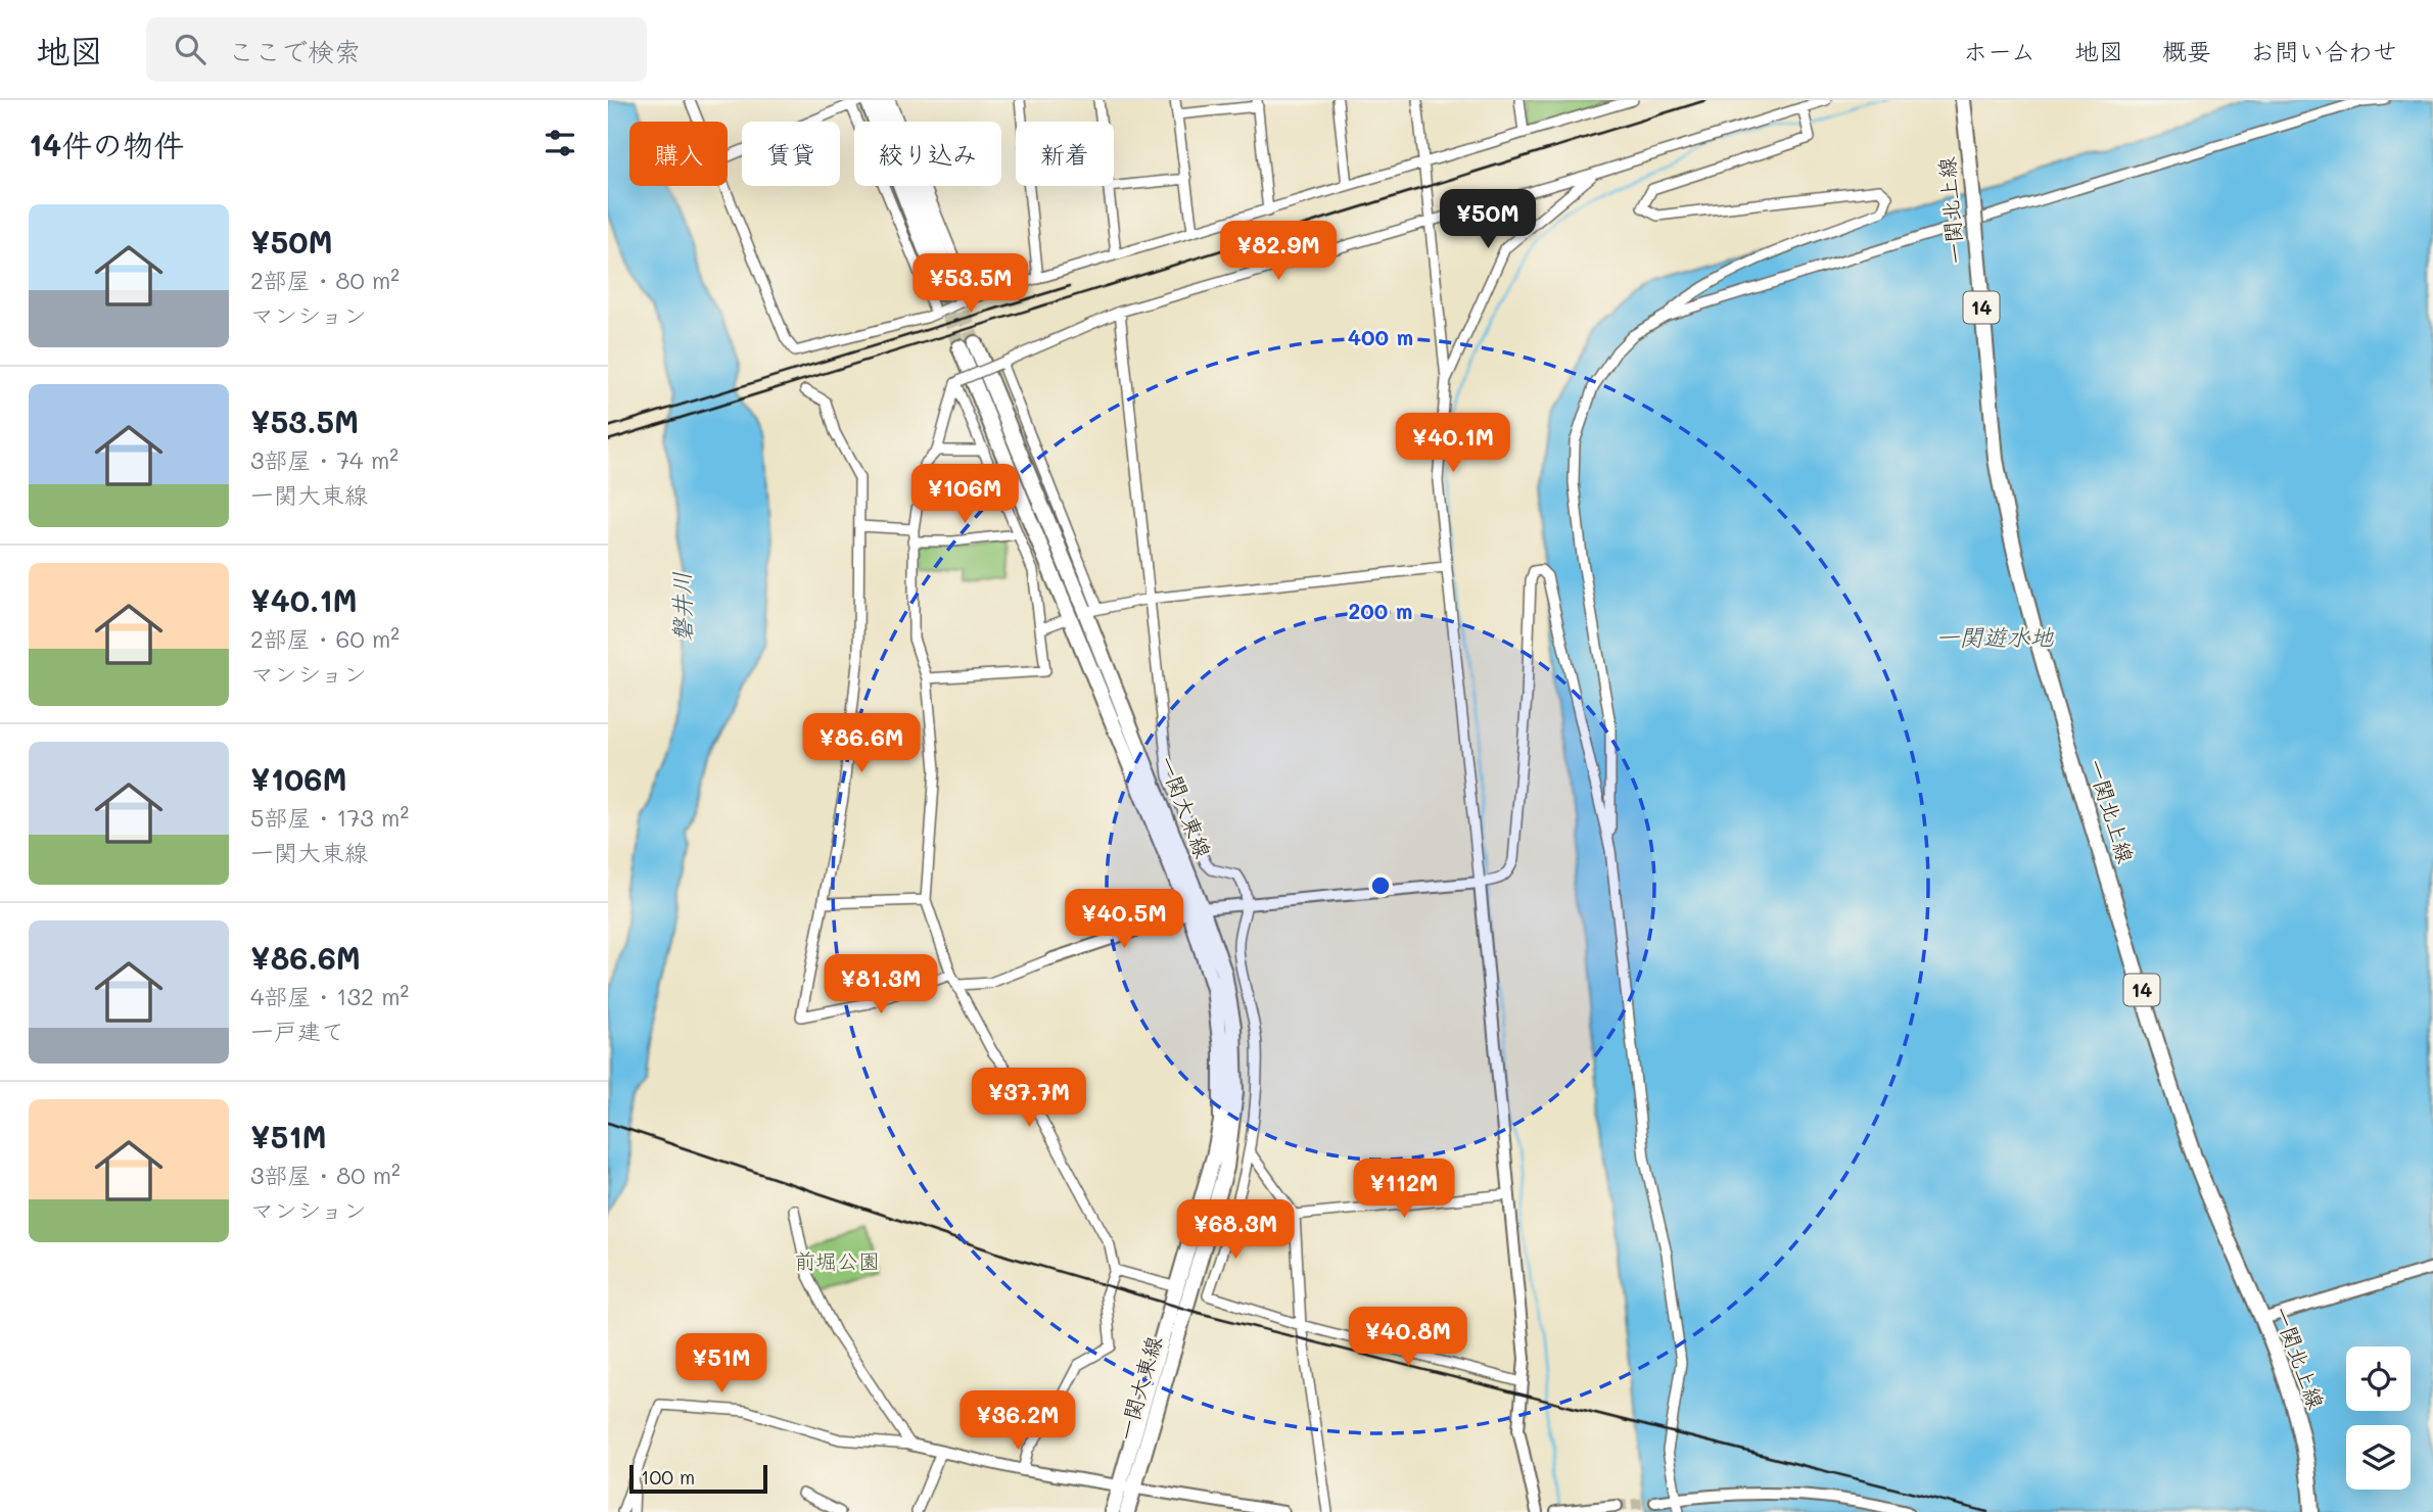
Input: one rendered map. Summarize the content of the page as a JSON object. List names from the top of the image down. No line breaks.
{"streets":{"main road":["一関北上線","14","一関大東線"]},"water":["磐井川","一関遊水地"],"parks":["前堀公園"],"scale_bar":"100 m","page":{"header":"地図","search":"ここで検索","nav":["ホーム","地図","概要","お問い合わせ"],"heading":"14件の物件","chip":["購入","賃貸","絞り込み","新着"],"list":[{"name":"¥50M","note":"2部屋 · 80 m² · マンション"},{"name":"¥53.5M","note":"3部屋 · 74 m² · 一関大東線"},{"name":"¥40.1M","note":"2部屋 · 60 m² · マンション"},{"name":"¥106M","note":"5部屋 · 173 m² · 一関大東線"},{"name":"¥86.6M","note":"4部屋 · 132 m² · 一戸建て"},{"name":"¥51M","note":"3部屋 · 80 m² · マンション"}],"price":["¥50M","¥82.9M","¥53.5M","¥40.1M","¥106M","¥86.6M","¥40.5M","¥81.3M","¥37.7M","¥112M","¥68.3M","¥40.8M","¥51M","¥36.2M"],"scale":"100 m"},"rings":["400 m","200 m"]}
